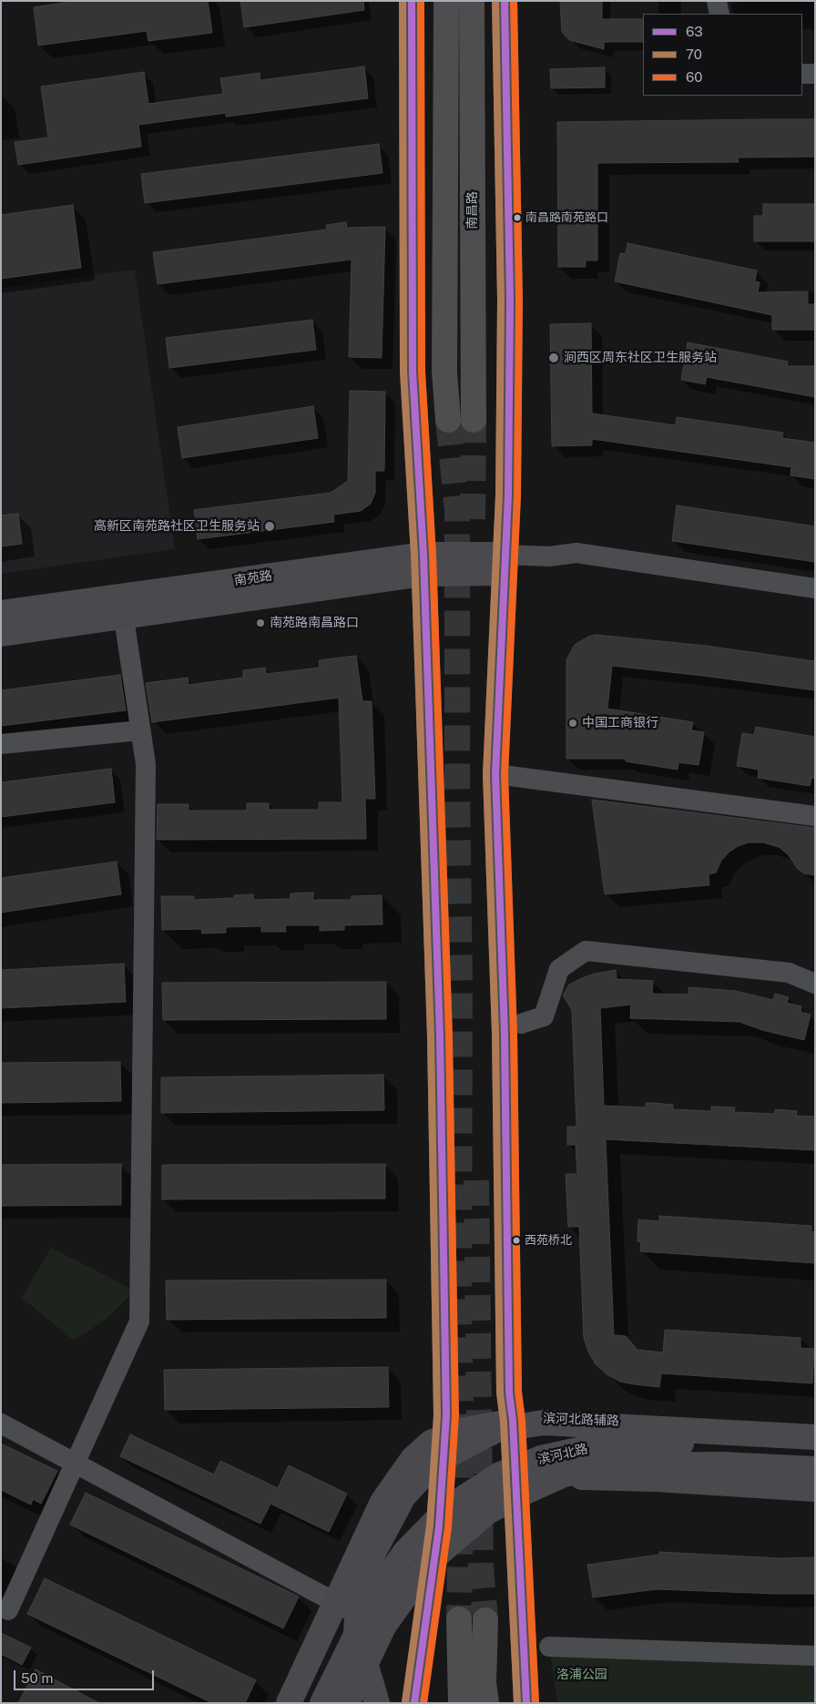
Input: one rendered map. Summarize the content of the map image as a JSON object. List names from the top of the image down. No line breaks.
{"streets":{"highway":["南昌路"],"main road":["南苑路","滨河北路辅路","滨河北路"]},"parks":["洛浦公园"],"places":["南昌路南苑路口","涧西区周东社区卫生服务站","高新区南苑路社区卫生服务站","南苑路南昌路口","中国工商银行","西苑桥北"],"lines":["transit line 63","transit line 70","transit line 60"],"legend":["63","70","60"],"scale_bar":"50 m"}
